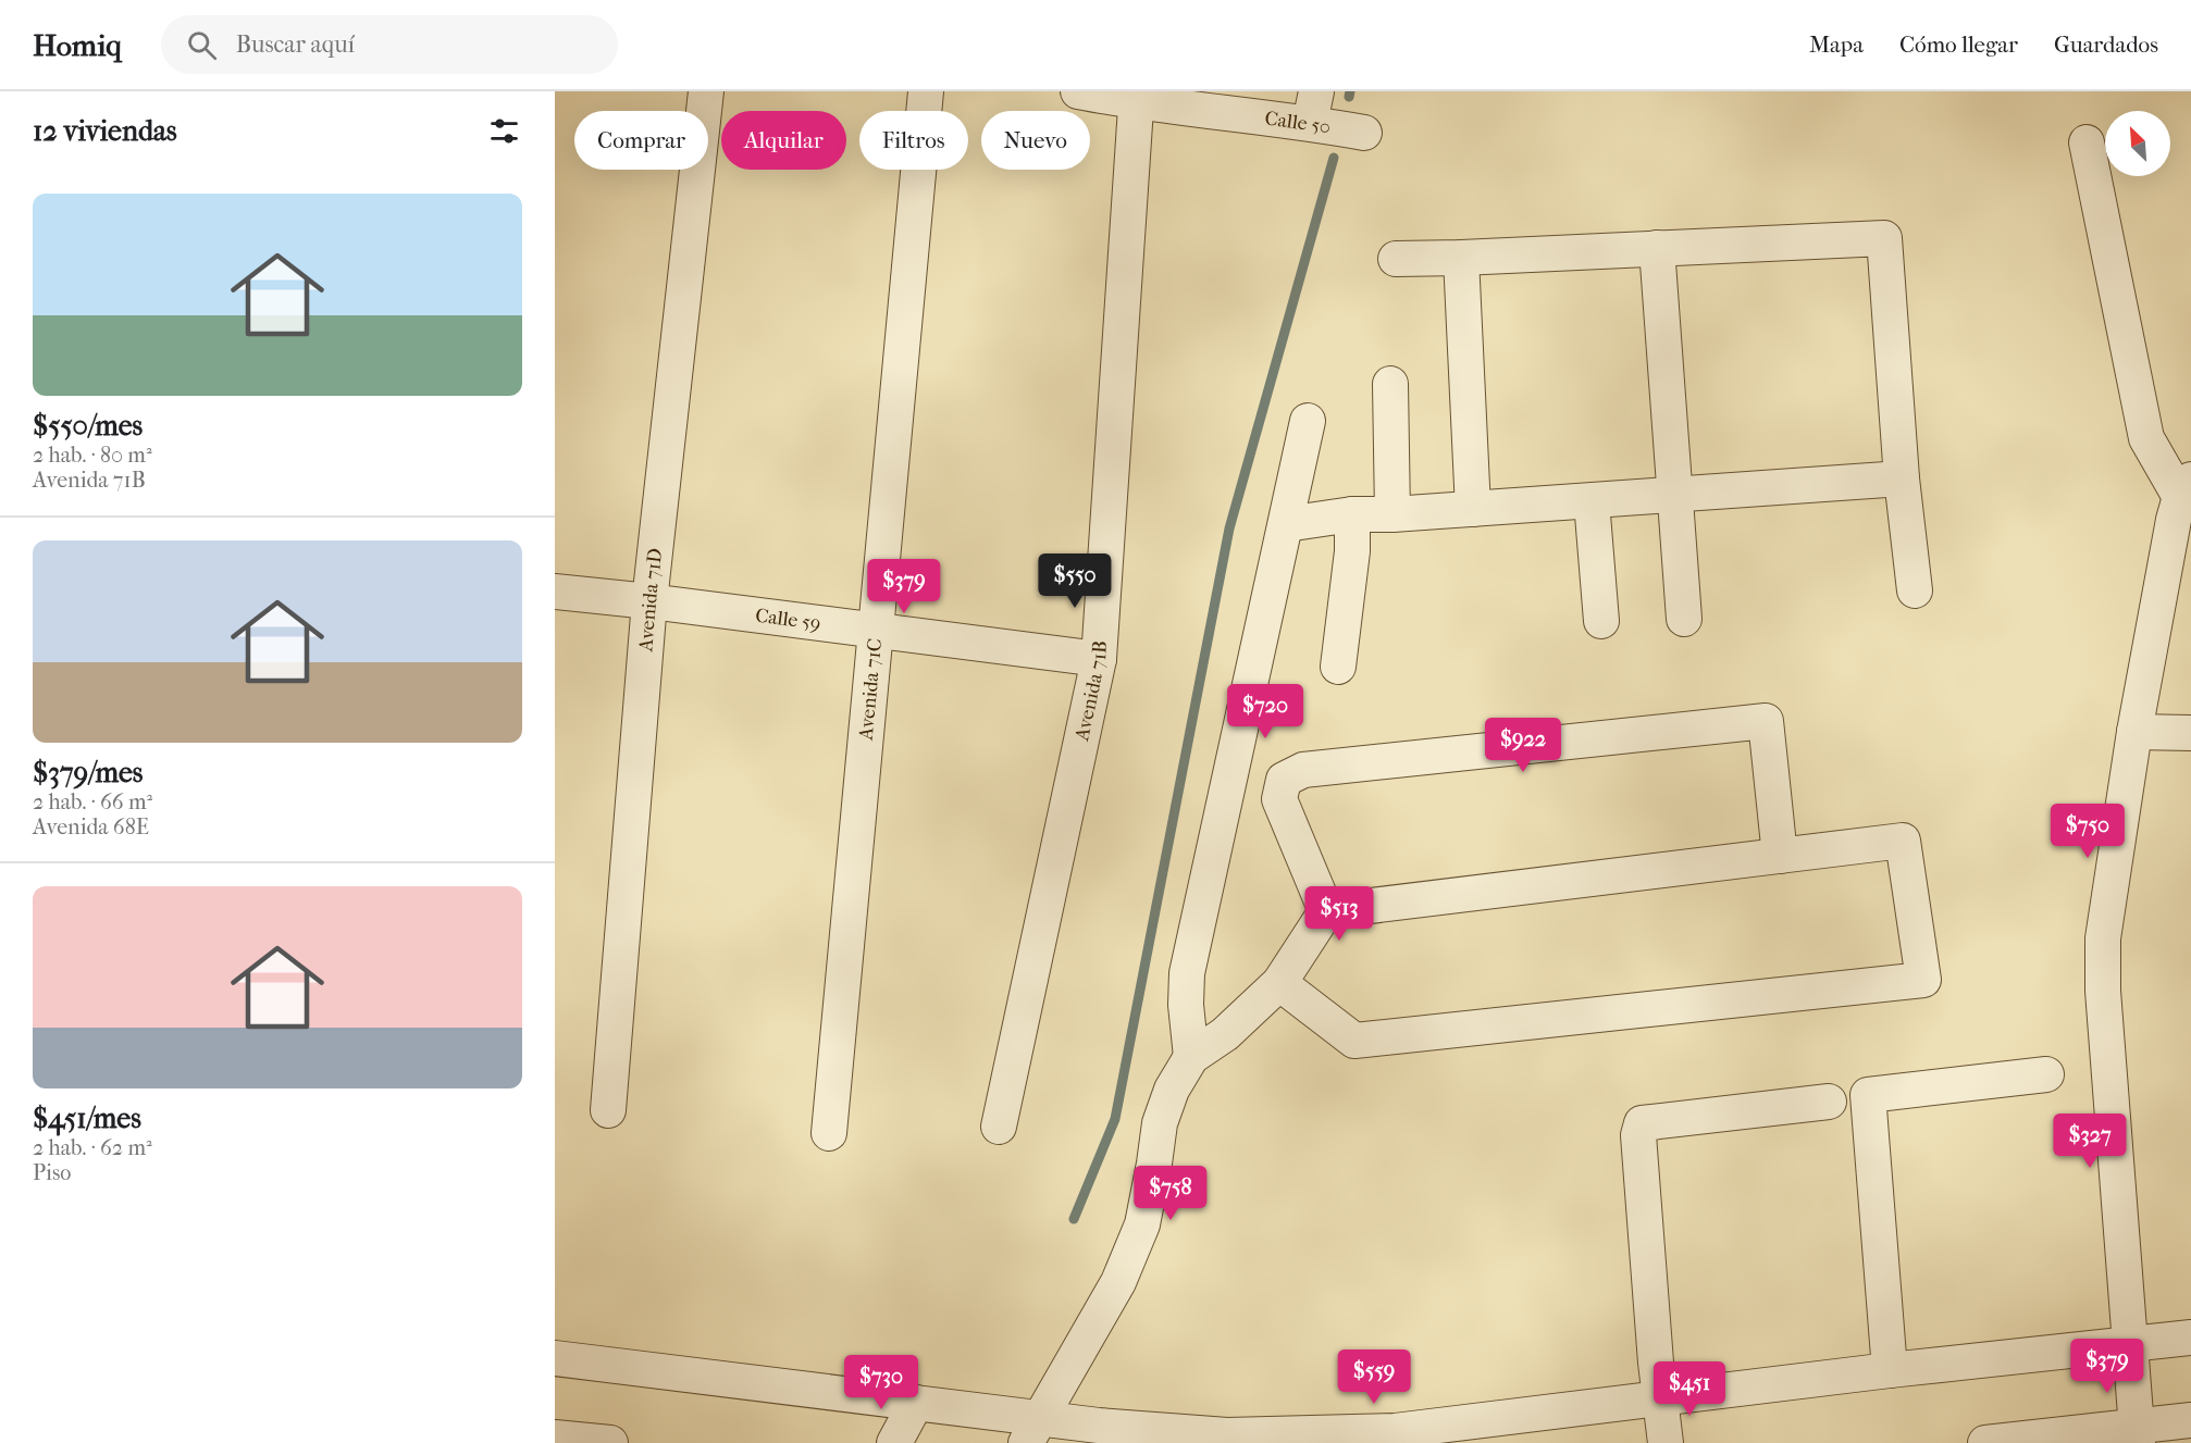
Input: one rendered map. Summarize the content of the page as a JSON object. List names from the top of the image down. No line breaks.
{"streets":{"street":["Calle 50","Avenida 71D","Calle 59","Avenida 71C","Avenida 71B"]},"crossings":[["Calle 50","Avenida 71B"],["Avenida 71D","Calle 59"],["Calle 59","Avenida 71C"],["Calle 59","Avenida 71B"]],"north":"top left","page":{"header":"Homiq","search":"Buscar aquí","nav":["Mapa","Cómo llegar","Guardados"],"heading":"12 viviendas","chip":["Comprar","Alquilar","Filtros","Nuevo"],"list":[{"name":"$550/mes","note":"2 hab. · 80 m² · Avenida 71B"},{"name":"$379/mes","note":"2 hab. · 66 m² · Avenida 68E"},{"name":"$451/mes","note":"2 hab. · 62 m² · Piso"}],"price":["$550","$379","$720","$922","$750","$513","$327","$758","$379","$559","$730","$451"]}}
